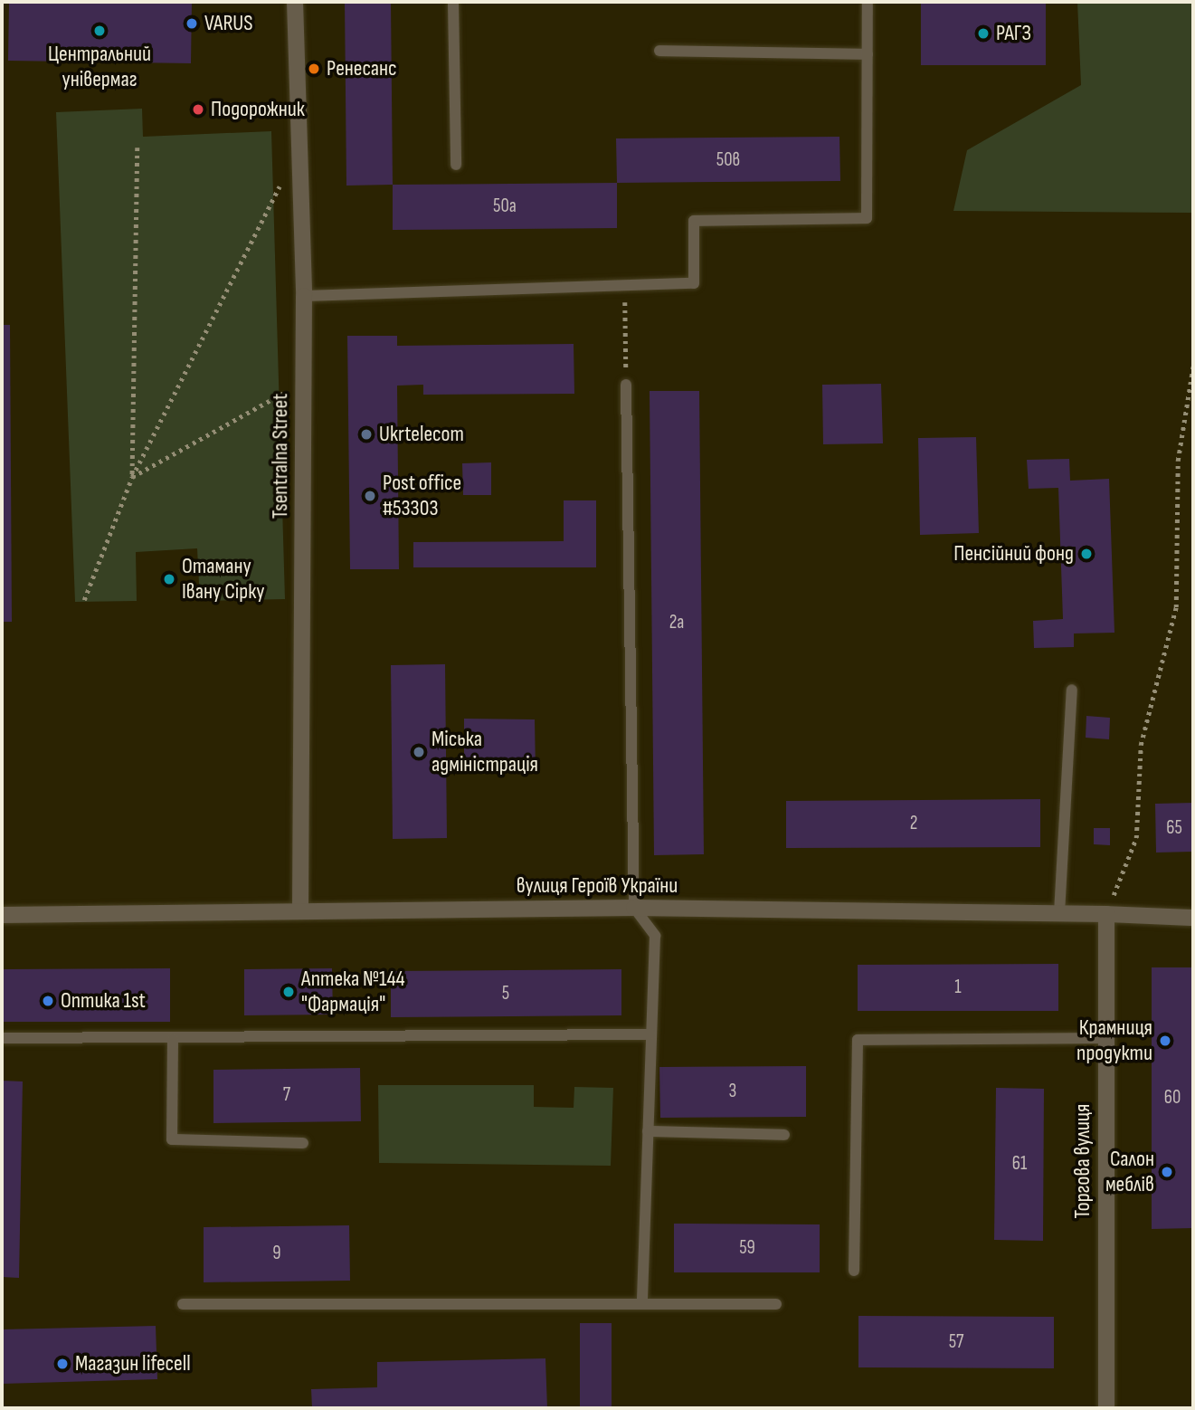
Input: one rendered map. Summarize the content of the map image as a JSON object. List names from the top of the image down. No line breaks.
{"streets":{"street":["Tsentralna Street","вулиця Героїв України","Торгова вулиця"]},"crossings":[["Tsentralna Street","вулиця Героїв України"],["вулиця Героїв України","Торгова вулиця"]],"places":["VARUS","Центральний унiвермаг","РАГЗ","Ренесанс","Подорожник","Ukrtelecom","Post office #53303","Пенсійний фонд","Отаману Iвану Сiрку","Мiська адмiнicтрацiя","Аптека №144 \"Фармація\"","Оптика 1st","Крамниця продукти","Салон меблів","Магазин lifecell"],"house_numbers":["50в","50а","2а","2","65","1","5","3","7","60","61","59","9","57"]}
